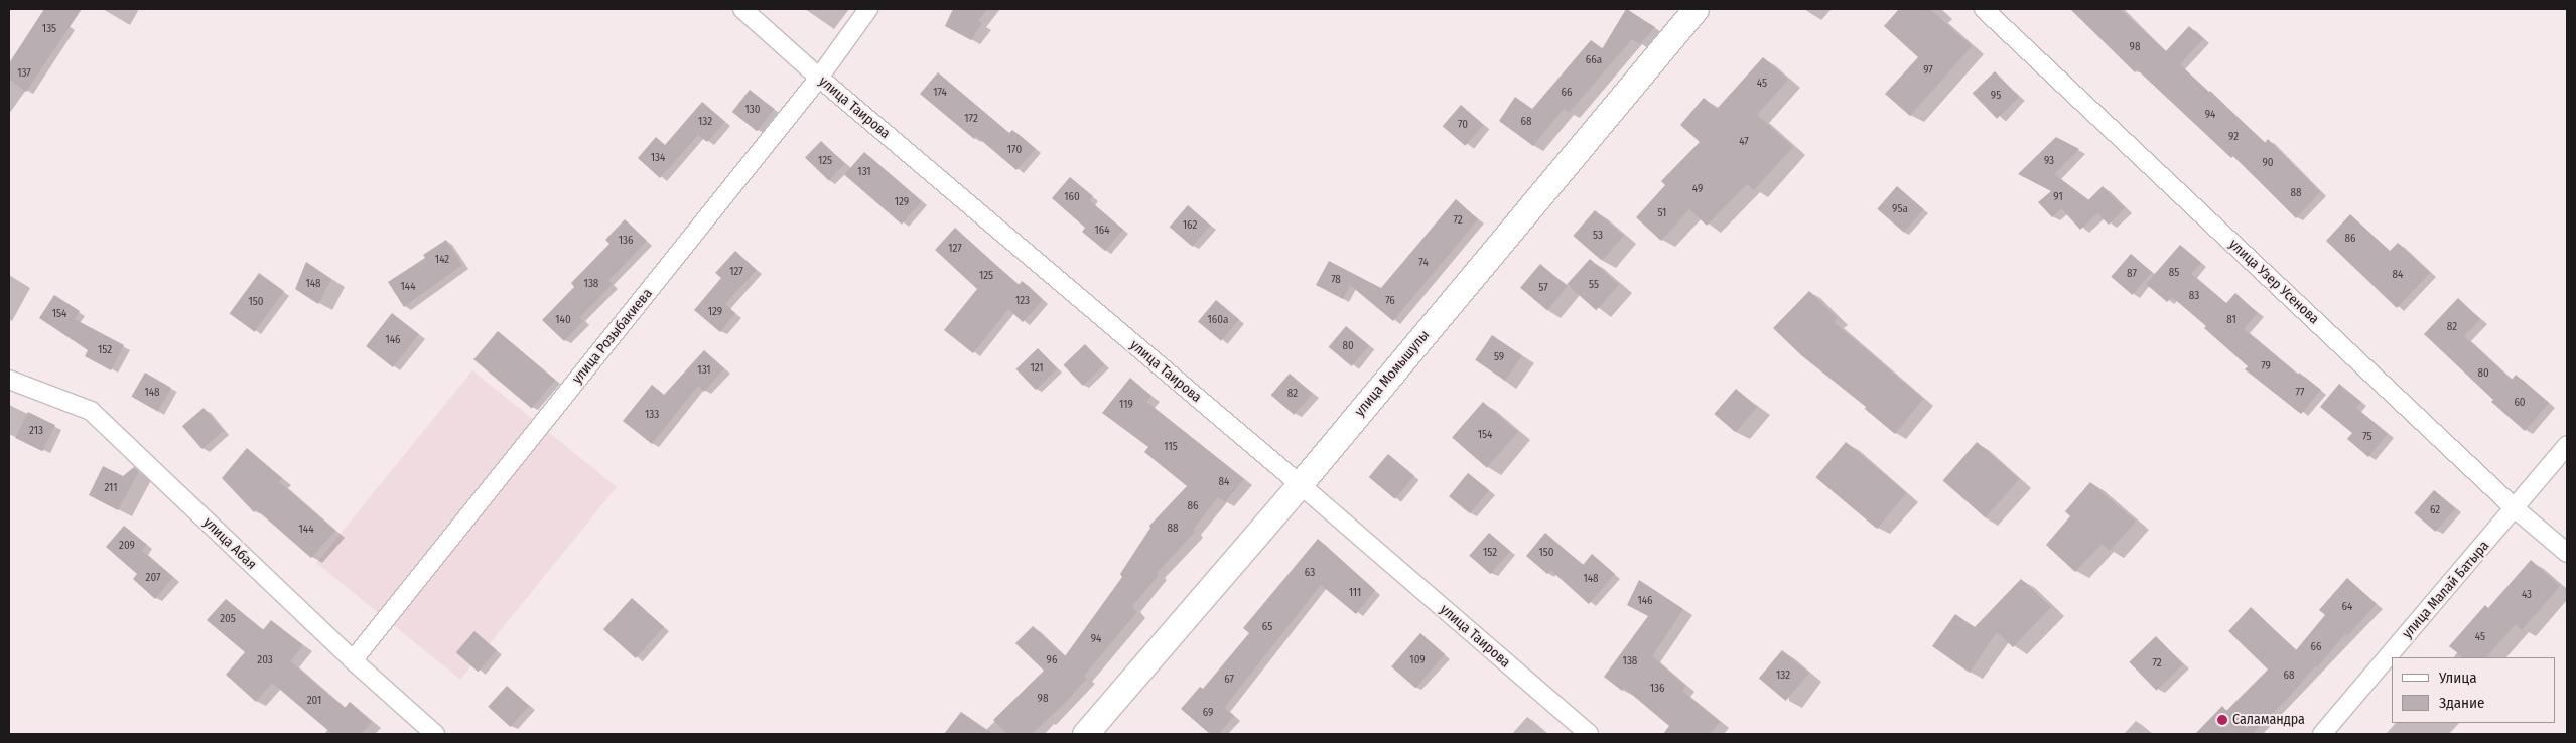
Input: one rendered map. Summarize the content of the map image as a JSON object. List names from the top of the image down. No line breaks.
{"streets":{"street":["улица Таирова","улица Узер Усенова","улица Розыбакиева","улица Момышулы","улица Абая","улица Малай Батыра"]},"crossings":[["улица Таирова","улица Розыбакиева"],["улица Таирова","улица Момышулы"],["улица Узер Усенова","улица Малай Батыра"],["улица Розыбакиева","улица Абая"]],"places":["Саламандра"],"house_numbers":["135","98","66а","97","137","45","174","66","95","130","94","172","132","68","70","92","47","170","134","125","93","90","131","49","88","160","91","129","95а","51","72","162","164","53","86","136","127","142","74","127","85","87","84","125","78","148","138","55","144","57","83","123","76","150","129","154","140","160а","81","82","146","80","152","59","79","121","131","80","148","77","82","60","119","133","213","154","75","115","84","211","86","62","88","144","209","152","150","63","207","148","111","43","146","64","205","65","45","94","66","203","96","109","138","72","132","68","67","136","98","201","69"],"legend":["Улица","Здание"]}
